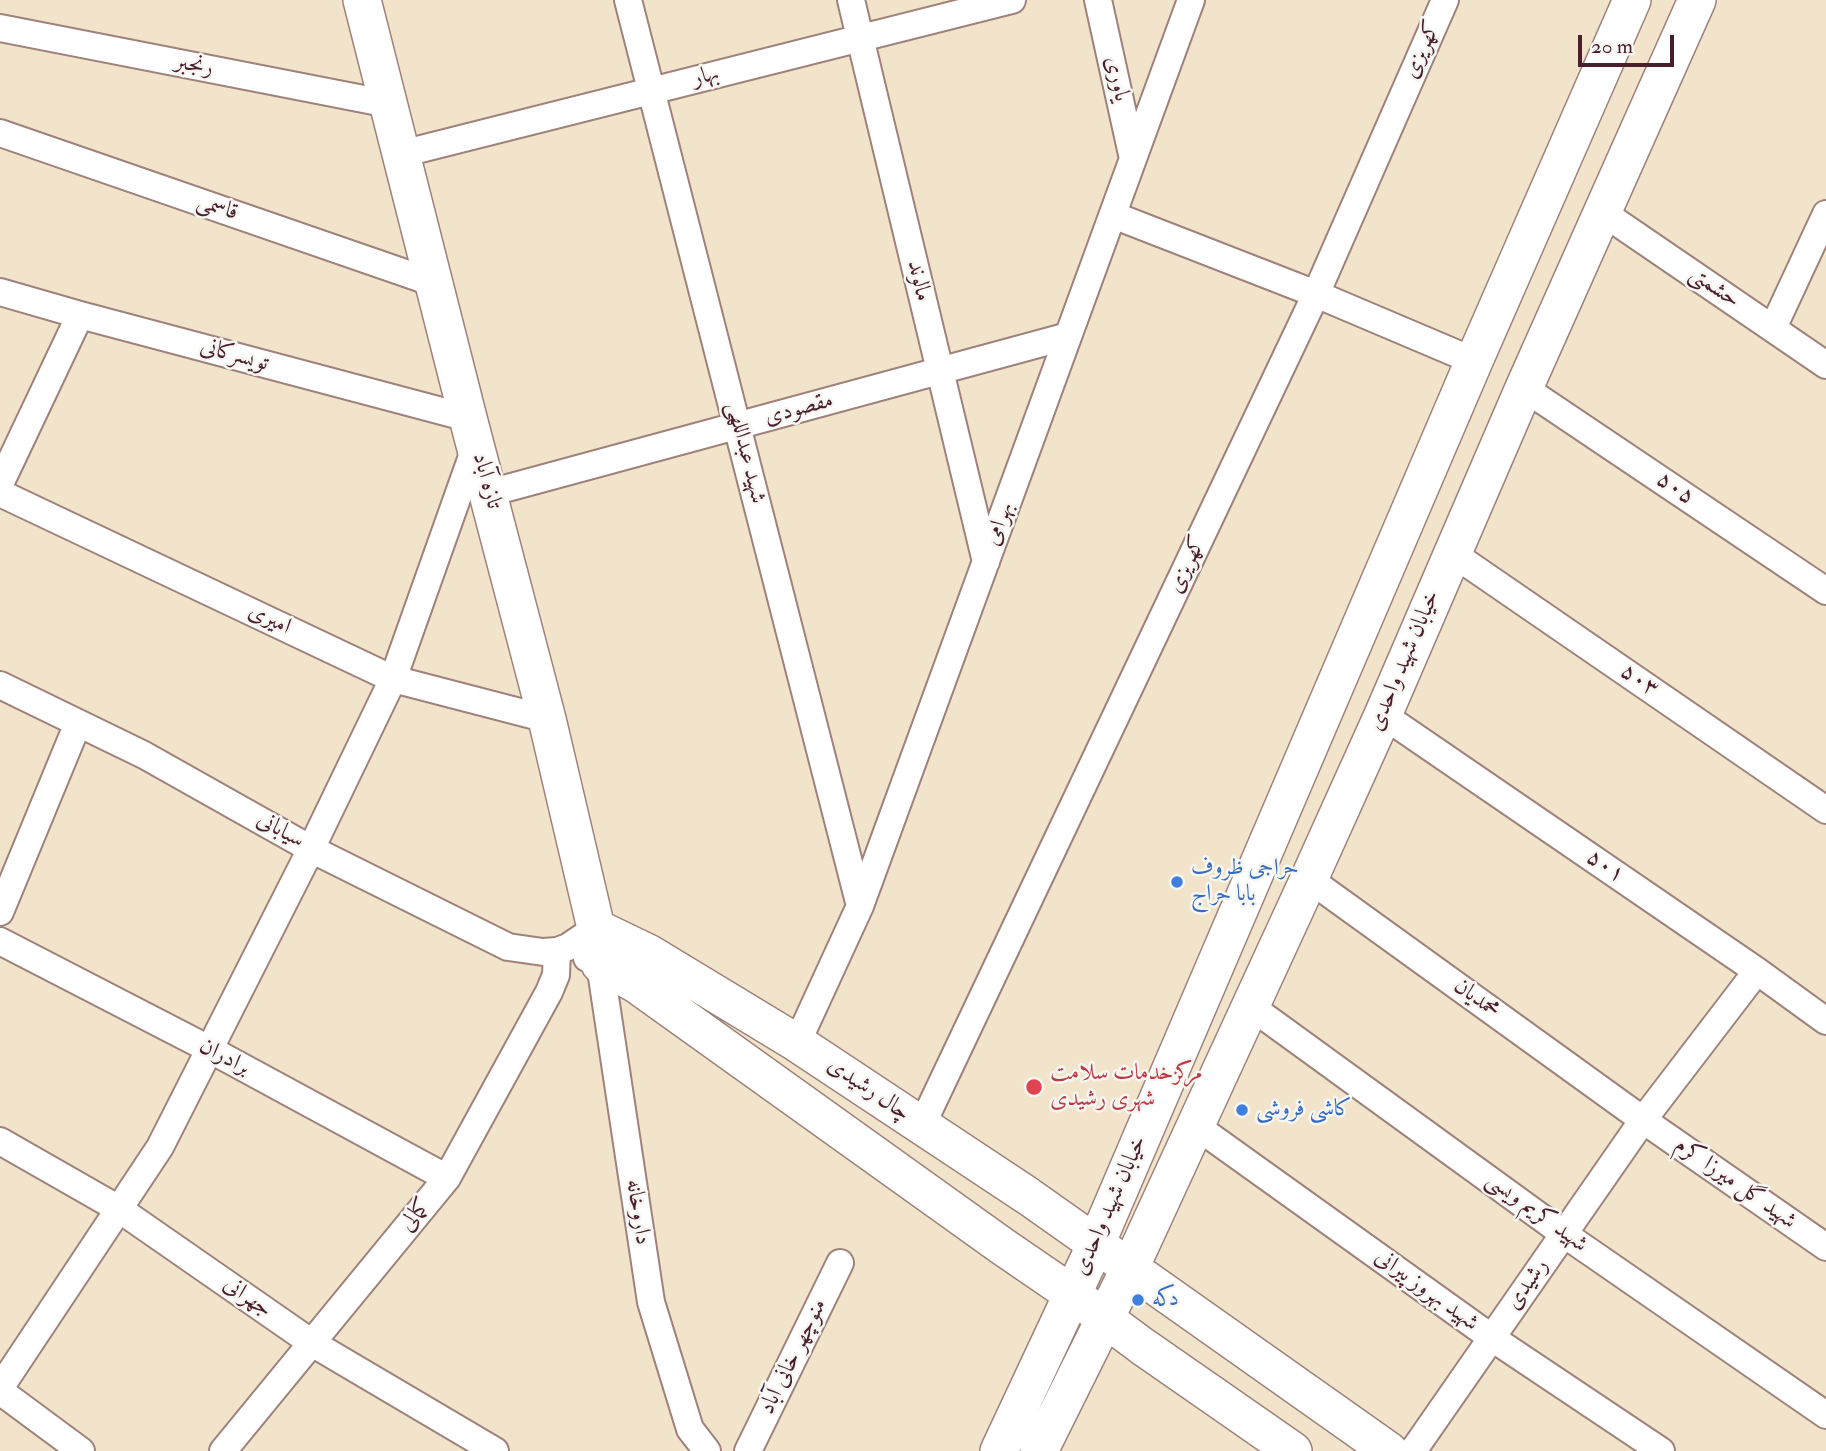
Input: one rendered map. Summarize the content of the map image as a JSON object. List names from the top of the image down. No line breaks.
{"streets":{"main road":["تازه آباد","خیابان شهید واحدی","چال رشیدی"],"street":["کهریزی","رنجبر","بهار","یاوری","قاسمی","مالوند","حشمتی","تویسرکانی","مقصودی","شهید عبداللهی","۵۰۵","بهرامی","امیری","۵۰۳","سیابانی","۵۰۱","محمدیان","برادران","شهید گل میرزا کرم","داروخانه","شهید کریم ویسی","کمالی","رشیدی","شهید بهروز پیرانی","جهرانی","منوچهر خانی آباد"]},"crossings":[["کهریزی","چال رشیدی"],["رنجبر","تازه آباد"],["بهار","مالوند"],["بهار","شهید عبداللهی"],["بهار","تازه آباد"],["یاوری","بهرامی"],["قاسمی","تازه آباد"],["مالوند","مقصودی"],["مالوند","بهرامی"],["حشمتی","خیابان شهید واحدی"],["تویسرکانی","تازه آباد"],["مقصودی","شهید عبداللهی"],["مقصودی","تازه آباد"],["مقصودی","بهرامی"],["شهید عبداللهی","بهرامی"],["تازه آباد","امیری"],["تازه آباد","سیابانی"],["تازه آباد","چال رشیدی"],["تازه آباد","داروخانه"],["تازه آباد","کمالی"],["۵۰۵","خیابان شهید واحدی"],["بهرامی","چال رشیدی"],["خیابان شهید واحدی","۵۰۳"],["خیابان شهید واحدی","۵۰۱"],["خیابان شهید واحدی","محمدیان"],["خیابان شهید واحدی","چال رشیدی"],["خیابان شهید واحدی","شهید کریم ویسی"],["خیابان شهید واحدی","شهید بهروز پیرانی"],["سیابانی","چال رشیدی"],["سیابانی","کمالی"],["۵۰۱","رشیدی"],["محمدیان","شهید گل میرزا کرم"],["محمدیان","رشیدی"],["برادران","کمالی"],["چال رشیدی","داروخانه"],["چال رشیدی","کمالی"],["شهید گل میرزا کرم","رشیدی"],["شهید کریم ویسی","رشیدی"],["کمالی","جهرانی"],["رشیدی","شهید بهروز پیرانی"]],"places":["حراجی ظروف بابا حراج","مرکزخدمات سلامت شهری رشیدی","کاشی فروشی","دکه"],"scale_bar":"20 m"}
